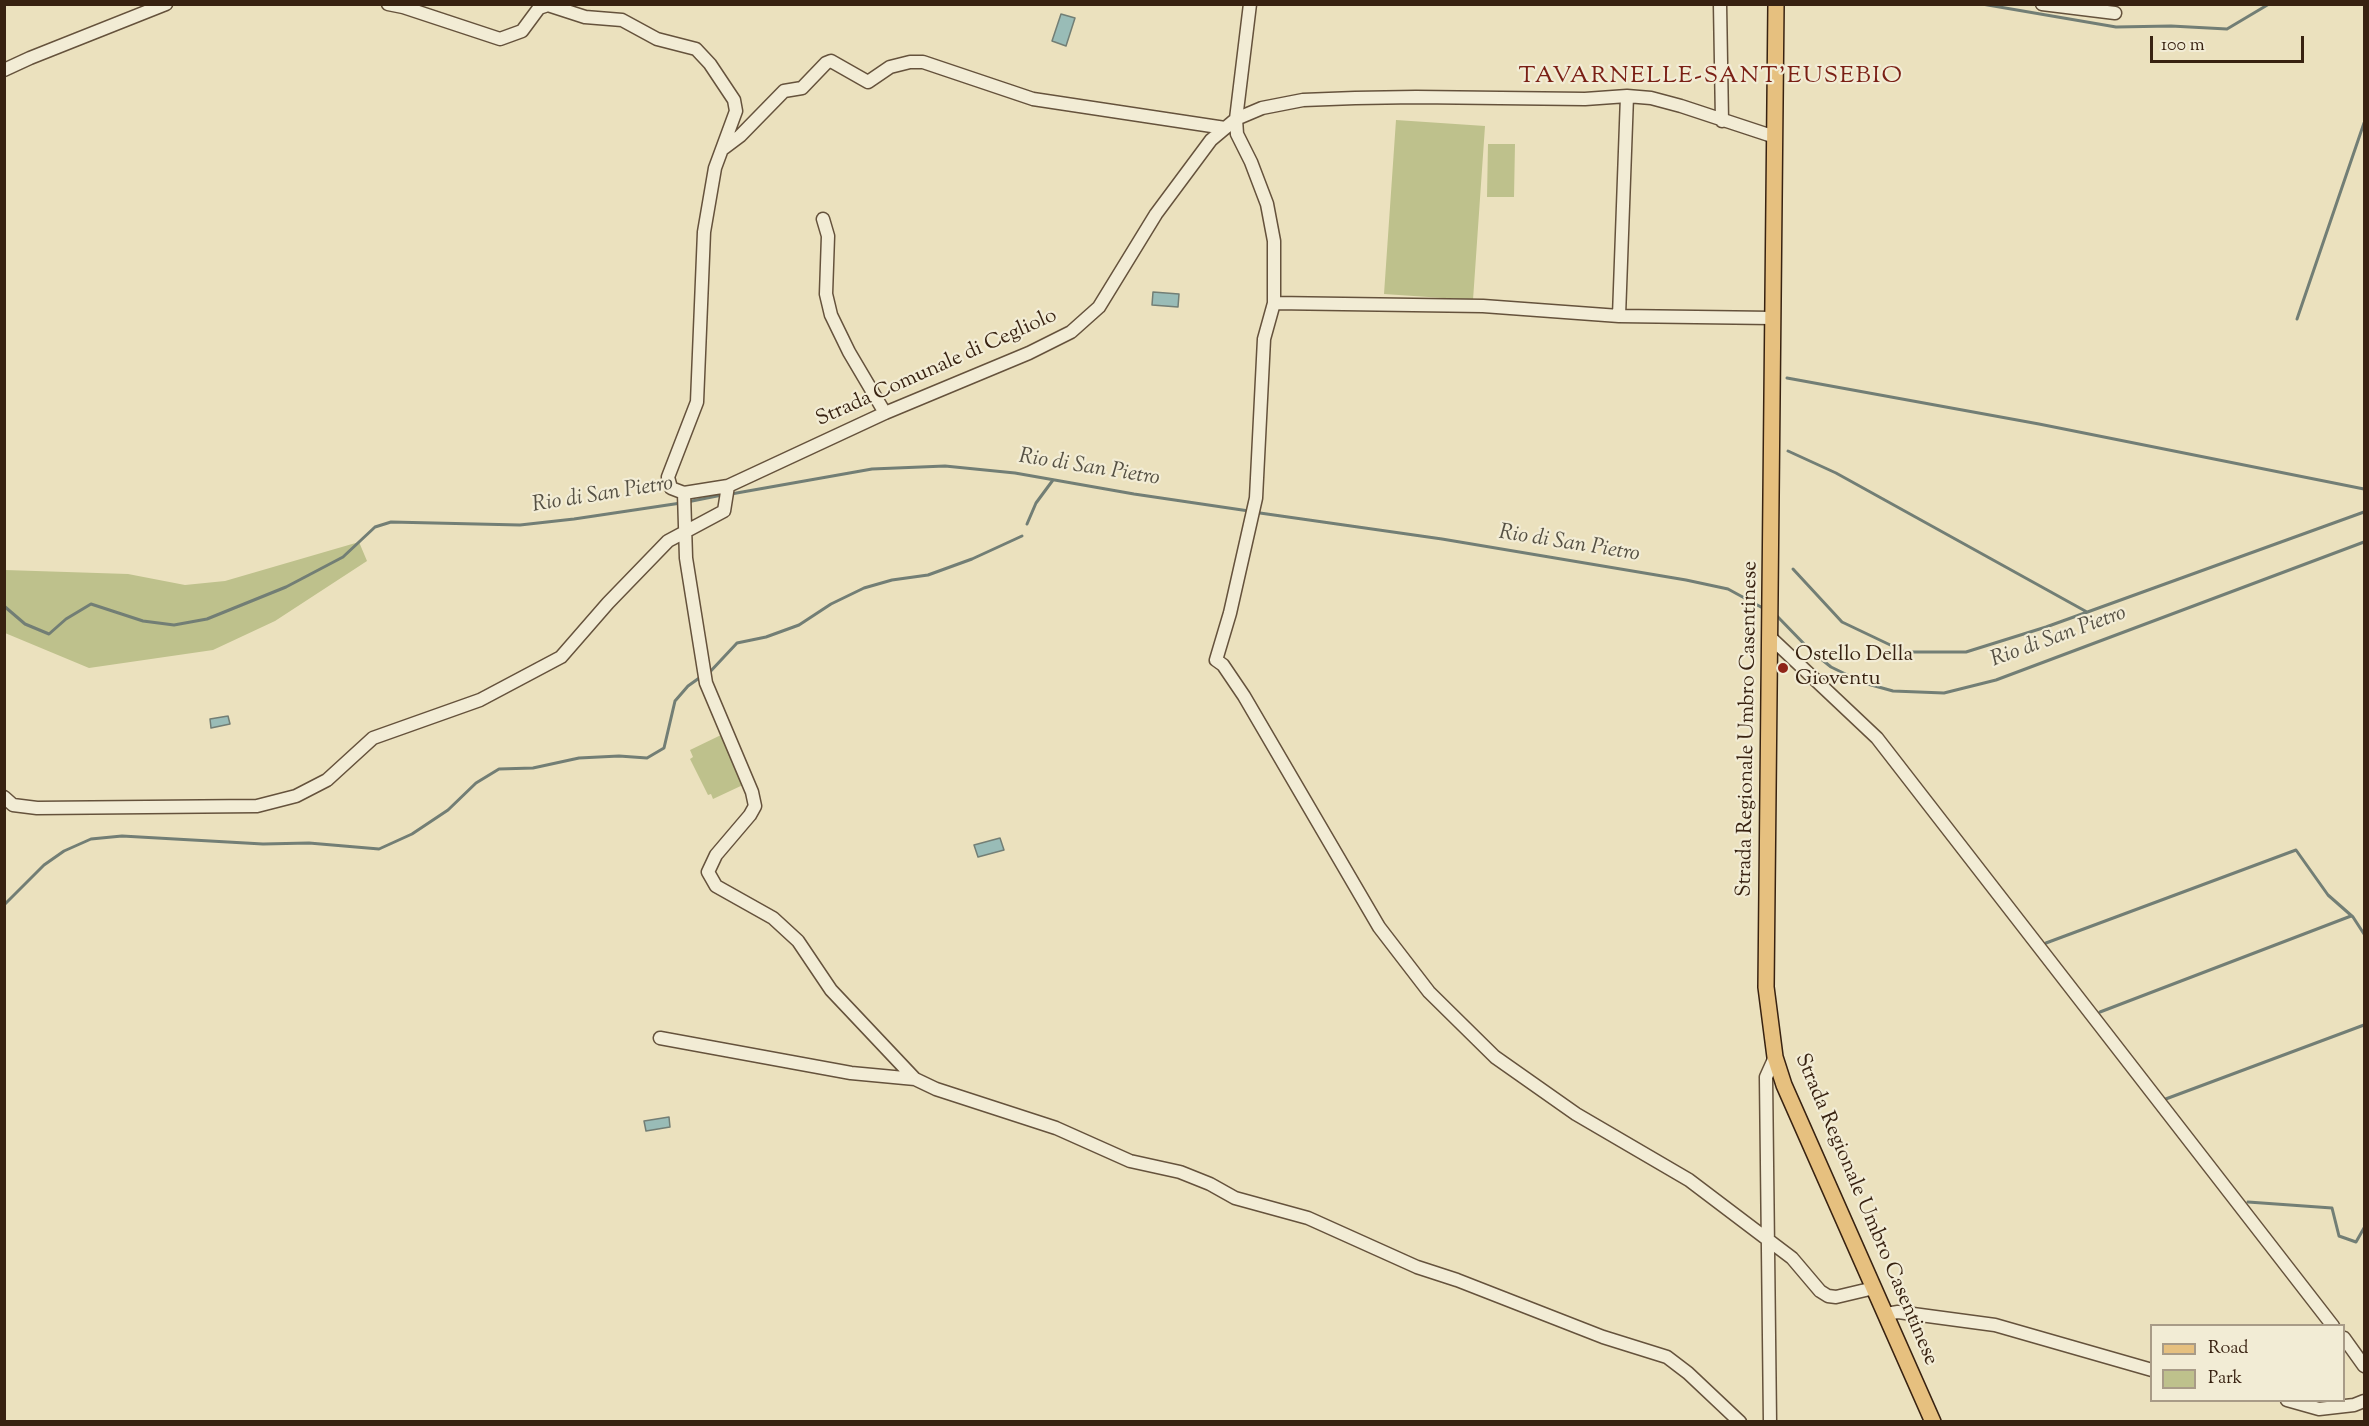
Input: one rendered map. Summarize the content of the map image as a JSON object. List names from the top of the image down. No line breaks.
{"streets":{"main road":["Strada Regionale Umbro Casentinese"],"street":["Strada Comunale di Cegliolo"]},"crossings":[["Strada Comunale di Cegliolo","Strada Regionale Umbro Casentinese"]],"districts":["TAVARNELLE-SANT'EUSEBIO"],"water":["Rio di San Pietro"],"places":["Ostello Della Gioventu"],"legend":["Road","Park"],"scale_bar":"100 m"}
